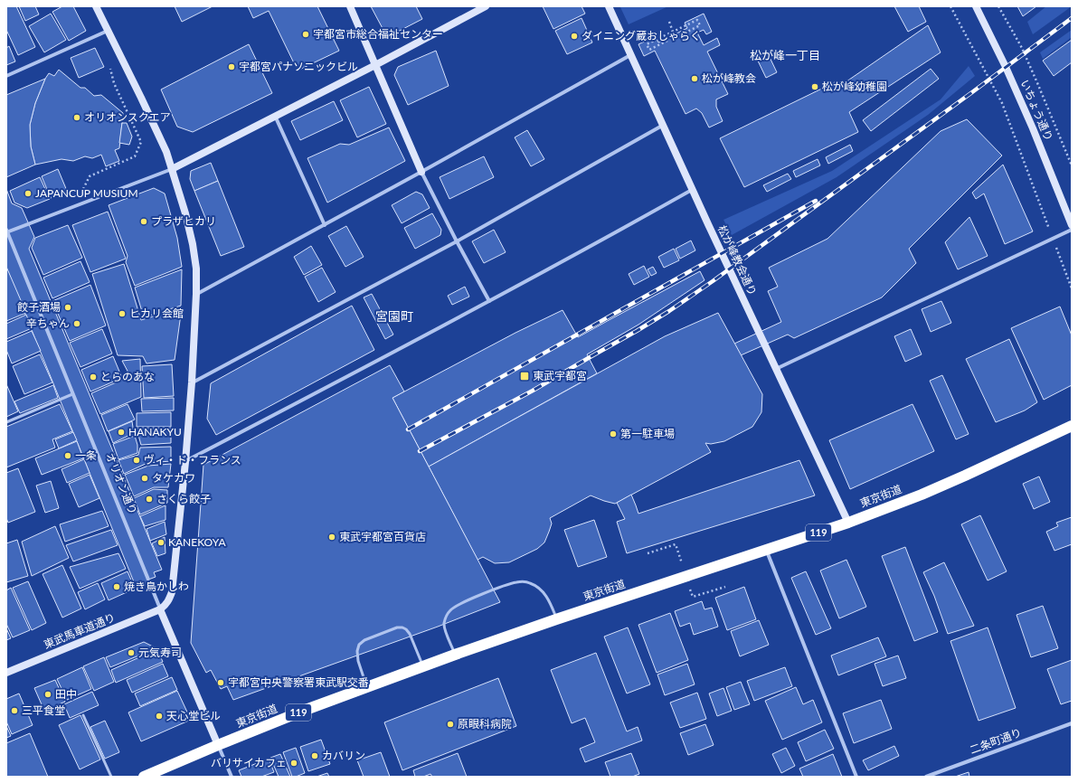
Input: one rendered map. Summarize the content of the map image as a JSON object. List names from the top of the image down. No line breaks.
{"streets":{"highway":["東京街道","119"],"street":["いちょう通り","松が峰教会通り","オリオン通り","東武馬車道通り","二条町通り"]},"crossings":[["松が峰教会通り","東京街道"],["オリオン通り","東京街道"],["オリオン通り","東武馬車道通り"]],"districts":["松が峰一丁目","宮園町"],"places":{"other":["宇都宮市総合福祉センター","ダイニング蔵おしゃらく","宇都宮パナソニックビル","松が峰教会","松が峰幼稚園","オリオンスクエア","JAPANCUP MUSIUM","プラザヒカリ","餃子酒場","ヒカリ会館","辛ちゃん","とらのあな","HANAKYU","第一駐車場","一条","ヴィ・ド・フランス","タケカワ","さくら餃子","東武宇都宮百貨店","KANEKOYA","焼き鳥かしわ","元気寿司","宇都宮中央警察署東武駅交番","田中","三平食堂","天心堂ビル","原眼科病院","カバリン","バリサイカフェ"],"transit":["東武宇都宮"]}}
